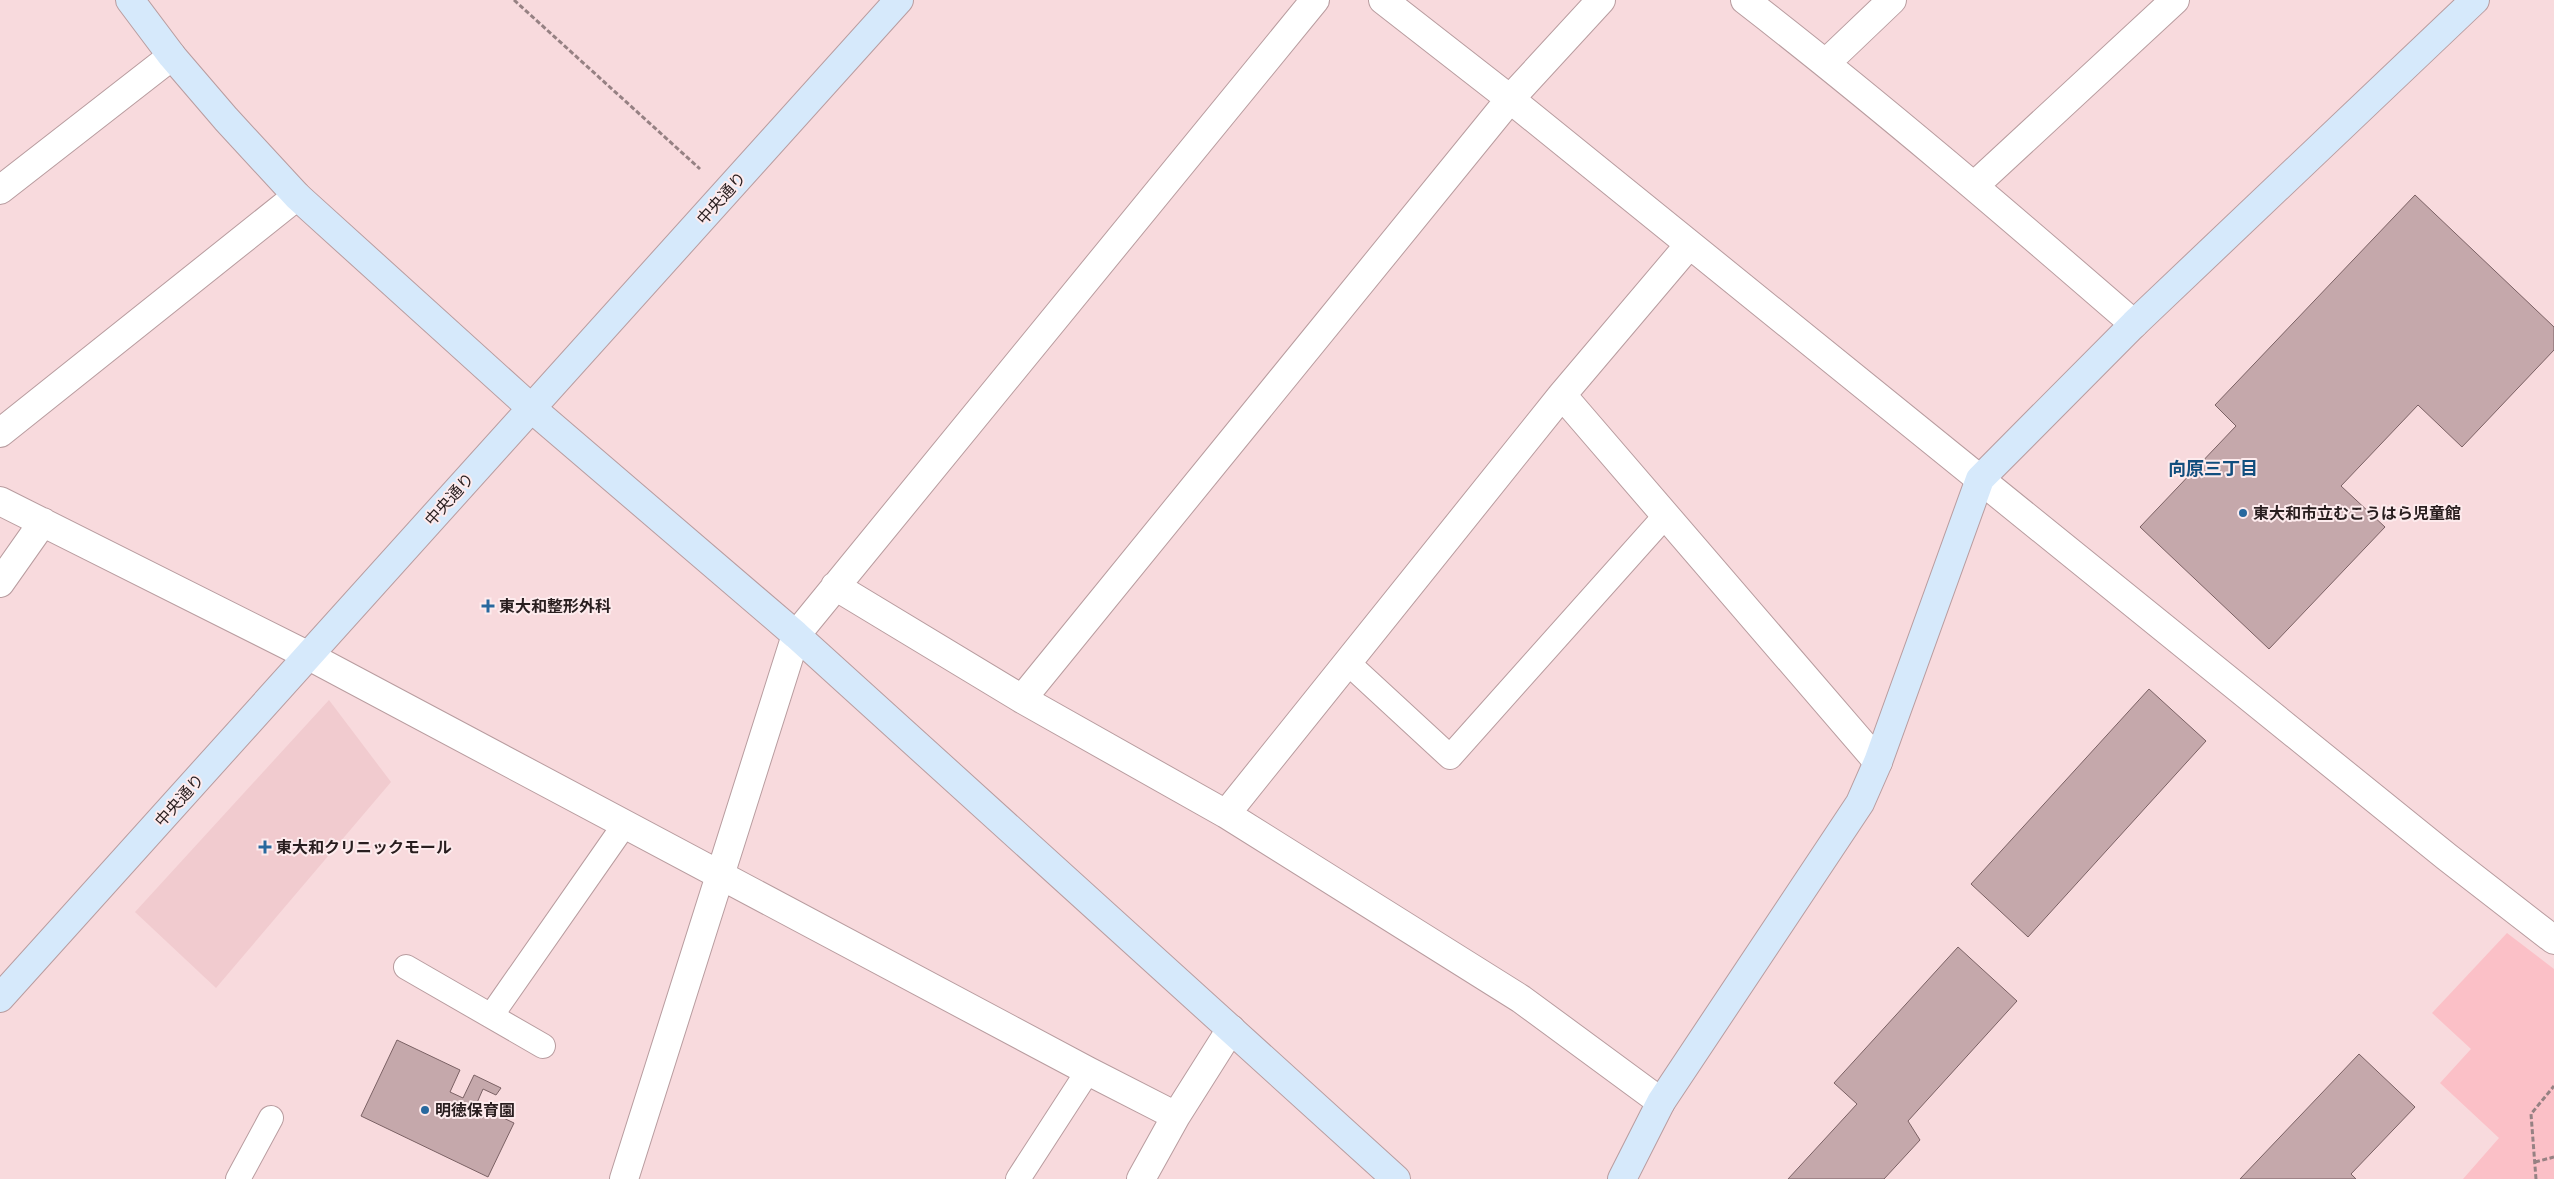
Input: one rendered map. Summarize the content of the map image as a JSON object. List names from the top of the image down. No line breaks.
{"streets":{"street":["中央通り"]},"districts":["向原三丁目"],"places":{"other":["東大和市立むこうはら児童館","明徳保育園"],"health":["東大和整形外科","東大和クリニックモール"]}}
